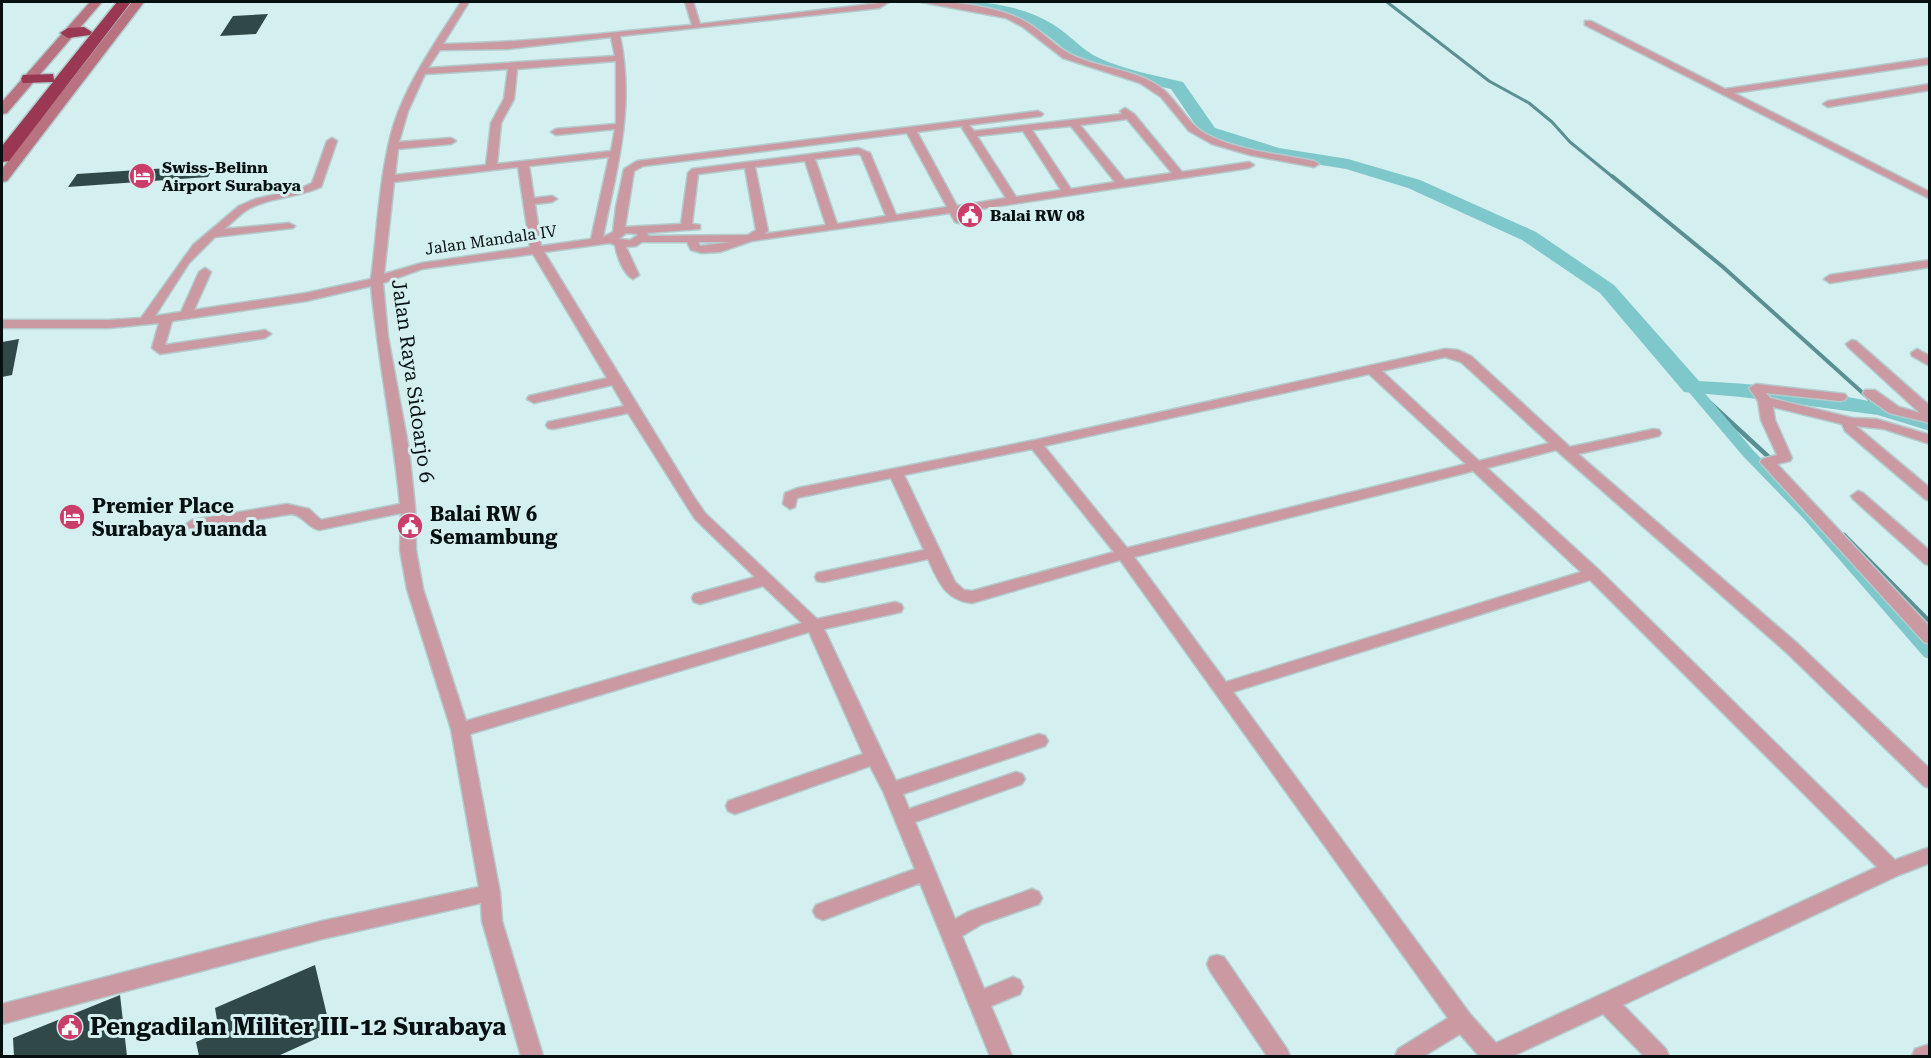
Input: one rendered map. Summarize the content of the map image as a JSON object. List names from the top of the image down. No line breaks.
{"streets":{"street":["Jalan Mandala IV","Jalan Raya Sidoarjo 6"]},"crossings":[["Jalan Mandala IV","Jalan Raya Sidoarjo 6"]],"places":{"hotel":["Swiss-Belinn Airport Surabaya","Premier Place Surabaya Juanda"],"public building":["Balai RW 08","Balai RW 6 Semambung","Pengadilan Militer III-12 Surabaya"]}}
